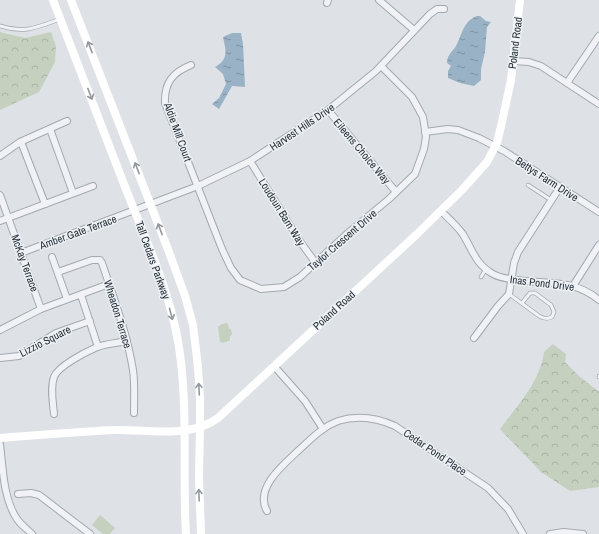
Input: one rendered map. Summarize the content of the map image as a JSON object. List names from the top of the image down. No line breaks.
{"streets":{"main road":["Poland Road","Tall Cedars Parkway"],"street":["Harvest Hills Drive","Aldie Mill Court","Eileens Choice Way","Bettys Farm Drive","Loudoun Barn Way","Amber Gate Terrace","Taylor Crescent Drive","McKay Terrace","Inas Pond Drive","Wheadon Terrace","Lizzio Square","Cedar Pond Place"]},"crossings":[["Poland Road","Bettys Farm Drive"],["Poland Road","Tall Cedars Parkway"],["Poland Road","Inas Pond Drive"],["Harvest Hills Drive","Aldie Mill Court"],["Harvest Hills Drive","Eileens Choice Way"],["Harvest Hills Drive","Loudoun Barn Way"],["Harvest Hills Drive","Amber Gate Terrace"],["Harvest Hills Drive","Taylor Crescent Drive"],["Harvest Hills Drive","Tall Cedars Parkway"],["Aldie Mill Court","Taylor Crescent Drive"],["Eileens Choice Way","Taylor Crescent Drive"],["Bettys Farm Drive","Taylor Crescent Drive"],["Loudoun Barn Way","Taylor Crescent Drive"],["Amber Gate Terrace","Tall Cedars Parkway"],["Amber Gate Terrace","McKay Terrace"]]}
